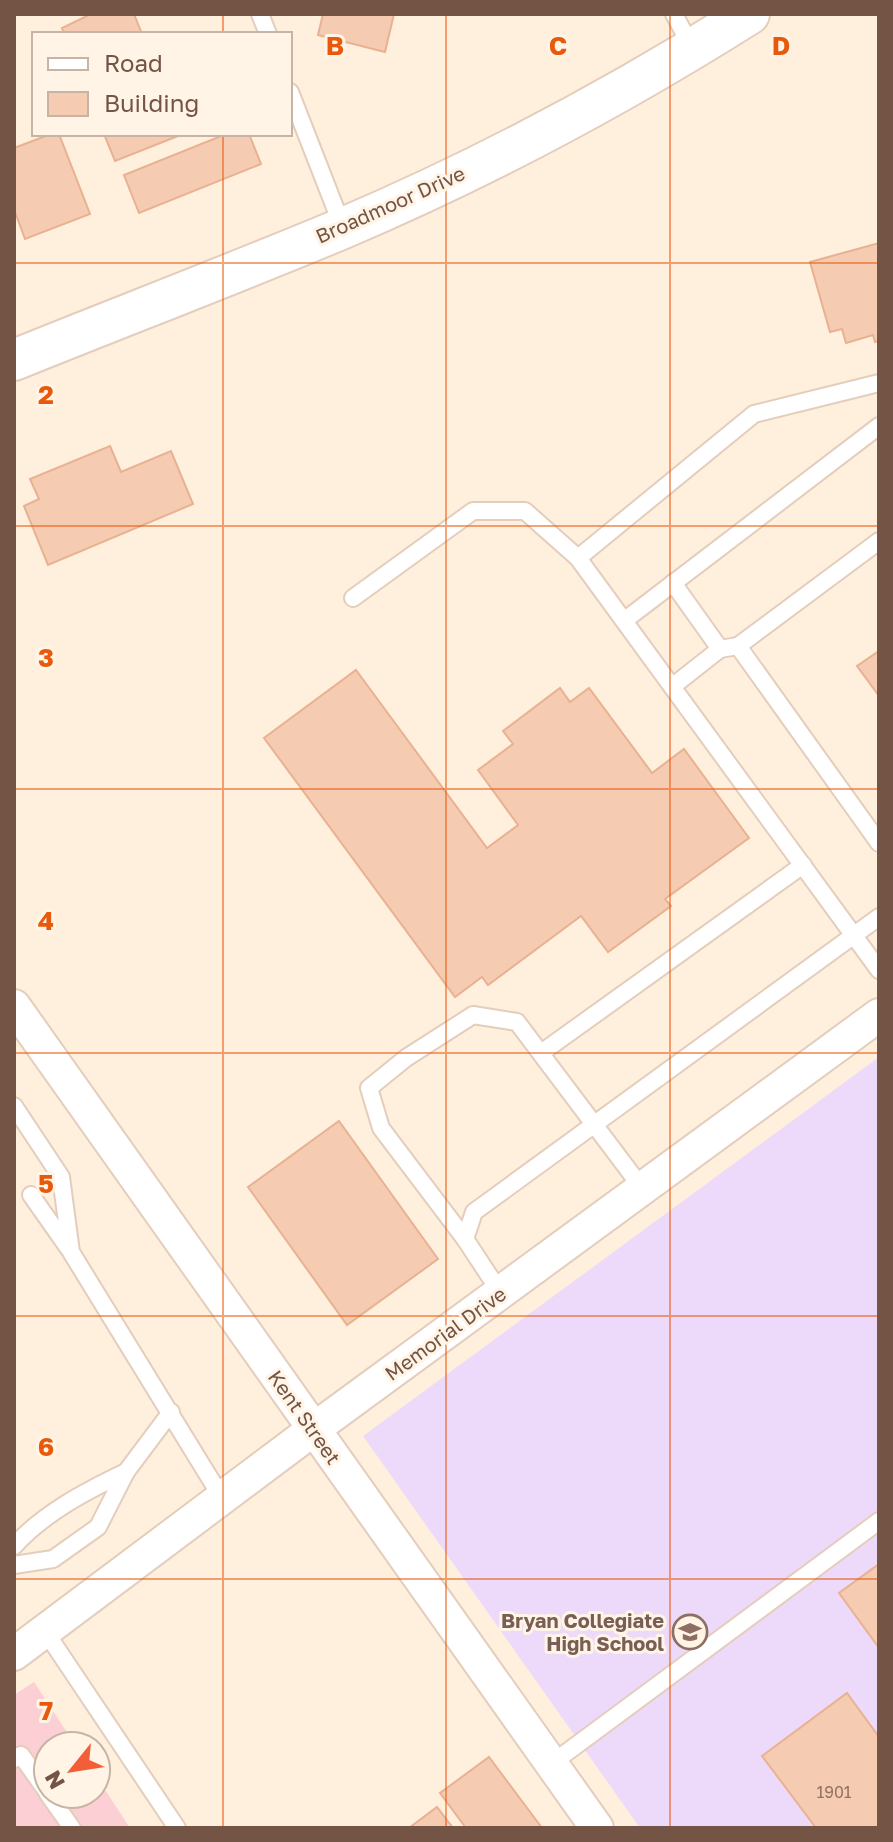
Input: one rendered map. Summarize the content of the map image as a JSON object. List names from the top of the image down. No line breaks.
{"streets":{"street":["Broadmoor Drive","Memorial Drive","Kent Street"]},"crossings":[["Memorial Drive","Kent Street"]],"places":{"school or university":["Bryan Collegiate High School"]},"house_numbers":["1901"],"legend":["Road","Building"],"north":"bottom left","grid":{"columns":["B","C","D"],"rows":["2","3","4","5","6","7"]}}
